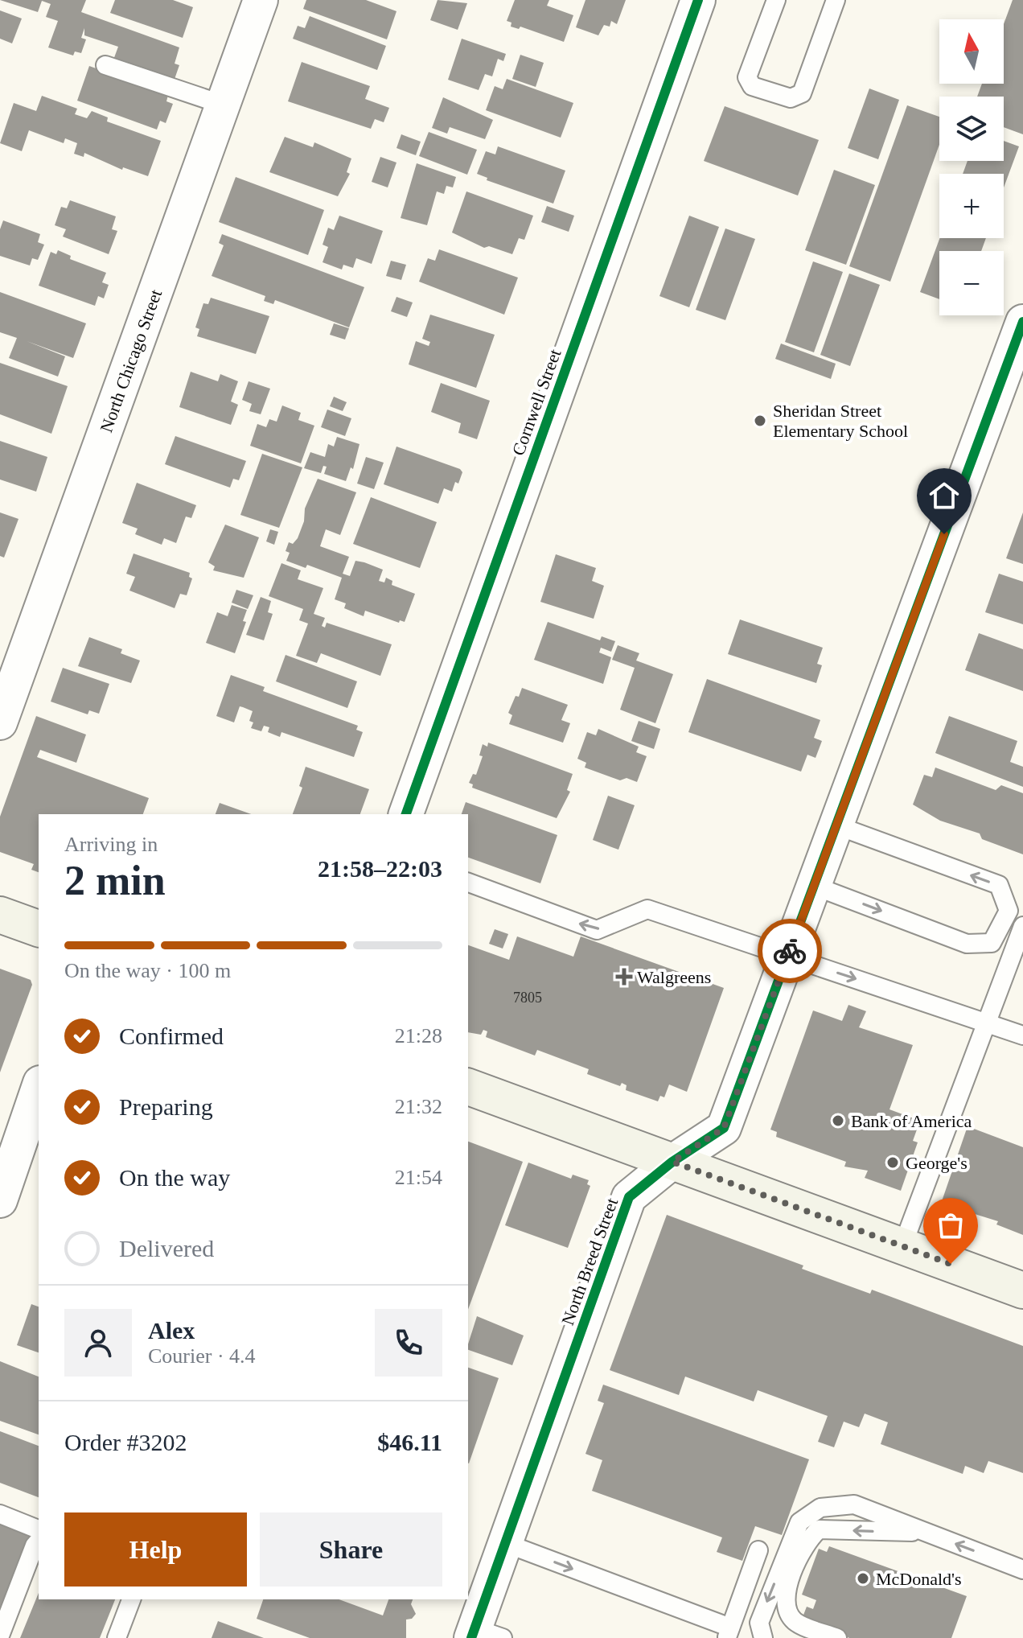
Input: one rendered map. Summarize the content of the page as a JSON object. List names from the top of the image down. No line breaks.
{"streets":{"street":["North Chicago Street","Cornwell Street","North Breed Street"]},"places":{"other":["Sheridan Street Elementary School","Bank of America","George's","McDonald's"],"health":["Walgreens"]},"house_numbers":["7805"],"north":"top","page":{"map_buttons":["+","−"],"heading":["2 min","Arriving in","21:58–22:03"],"panel":["Alex","Courier · 4.4","Order #3202","$46.11"],"bar":"On the way · 100 m","list":[["Confirmed","21:28"],["Preparing","21:32"],["On the way","21:54"],"Delivered"],"buttons":["Help","Share"]}}
